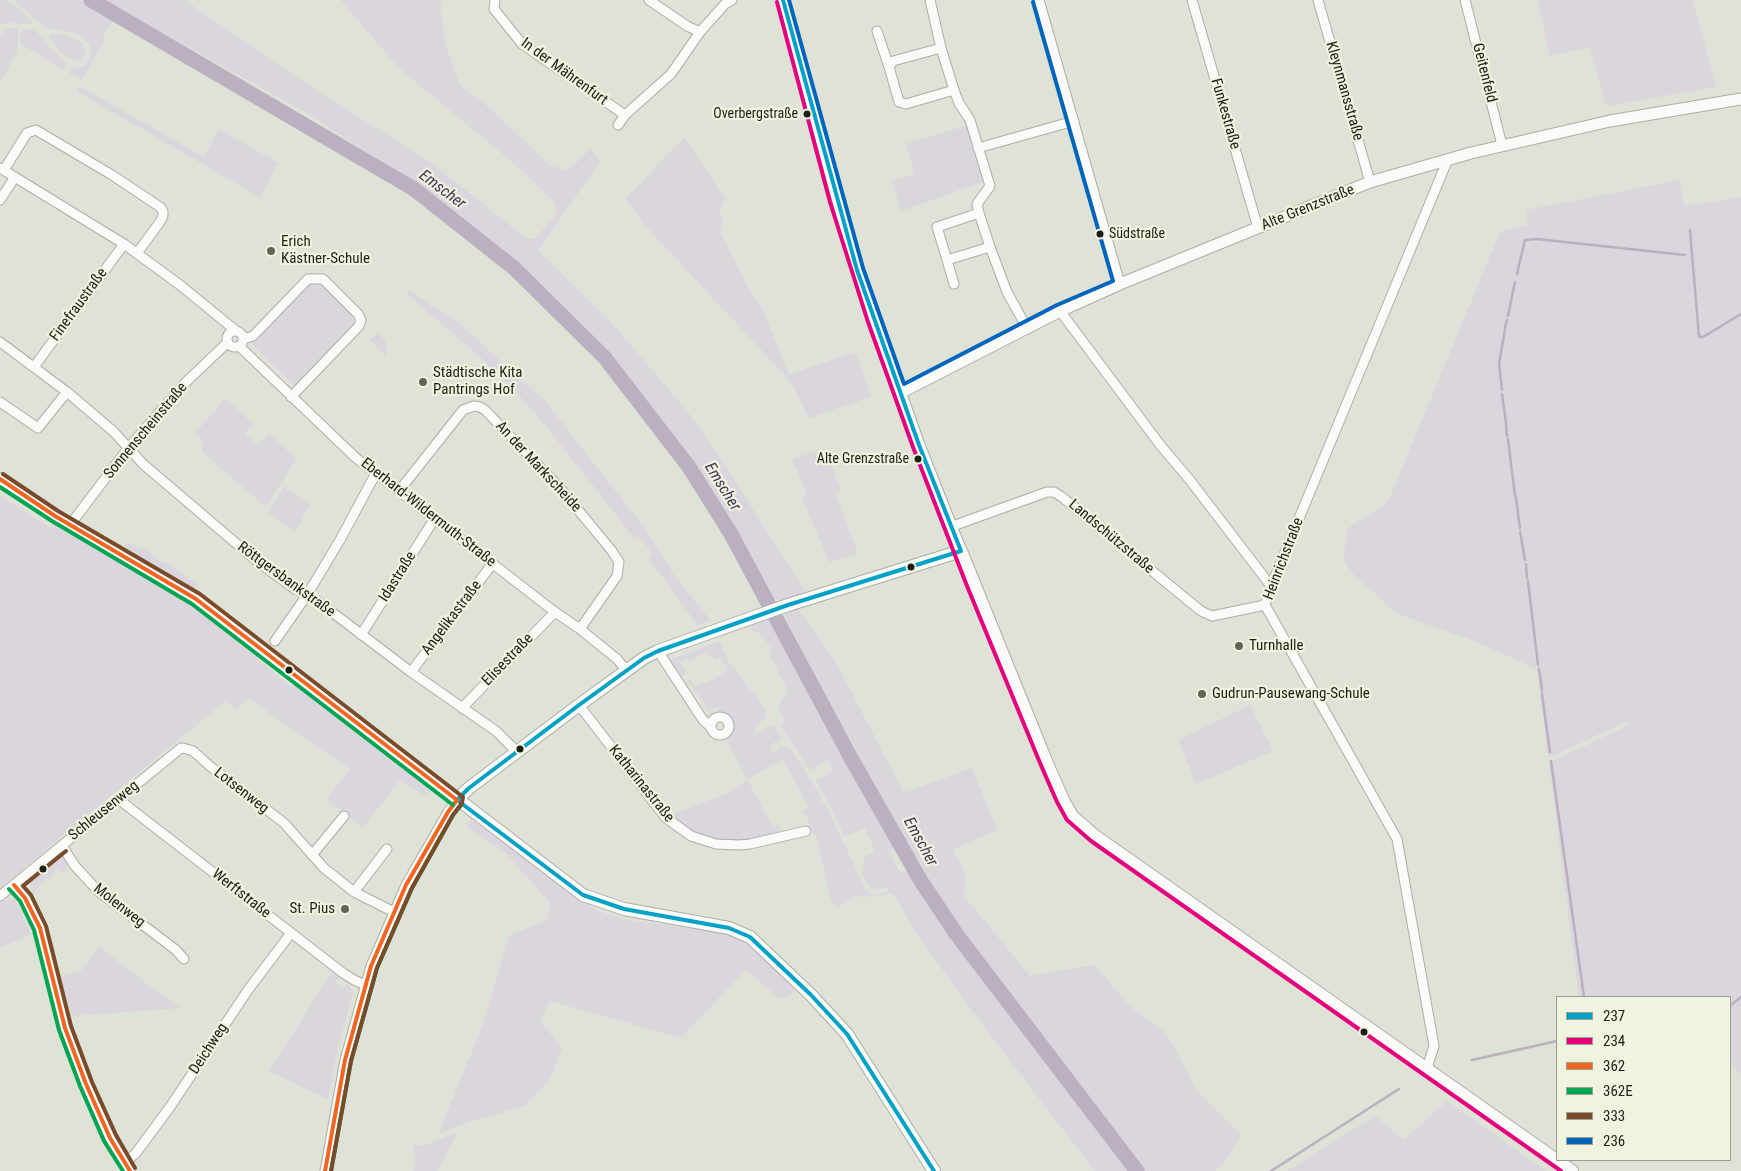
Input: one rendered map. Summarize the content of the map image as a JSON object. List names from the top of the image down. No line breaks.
{"streets":{"street":["In der Mährenfurt","Geitenfeld","Kleynmansstraße","Funkestraße","Alte Grenzstraße","Finefraustraße","Sonnenscheinstraße","An der Markscheide","Eberhard-Wildermuth-Straße","Landschützstraße","Heinrichstraße","Idastraße","Röttgersbankstraße","Angelikastraße","Elisestraße","Katharinastraße","Lotsenweg","Schleusenweg","Werftstraße","Molenweg","Deichweg"]},"crossings":[["Geitenfeld","Alte Grenzstraße"],["Kleynmansstraße","Alte Grenzstraße"],["Funkestraße","Alte Grenzstraße"],["Alte Grenzstraße","Heinrichstraße"],["Finefraustraße","Röttgersbankstraße"],["Sonnenscheinstraße","Eberhard-Wildermuth-Straße"],["Sonnenscheinstraße","Röttgersbankstraße"],["An der Markscheide","Eberhard-Wildermuth-Straße"],["Eberhard-Wildermuth-Straße","Idastraße"],["Eberhard-Wildermuth-Straße","Angelikastraße"],["Eberhard-Wildermuth-Straße","Elisestraße"],["Landschützstraße","Heinrichstraße"],["Idastraße","Röttgersbankstraße"],["Röttgersbankstraße","Angelikastraße"],["Röttgersbankstraße","Elisestraße"],["Lotsenweg","Schleusenweg"],["Schleusenweg","Werftstraße"],["Schleusenweg","Molenweg"],["Werftstraße","Deichweg"]],"water":["Emscher"],"places":["Overbergstraße","Südstraße","Erich Kästner-Schule","Städtische Kita Pantrings Hof","Alte Grenzstraße","Turnhalle","Gudrun-Pausewang-Schule","St. Pius"],"lines":["transit line 237","transit line 236","transit line 234","transit line 333","transit line 362","transit line 362E"],"legend":["237","234","362","362E","333","236"]}
